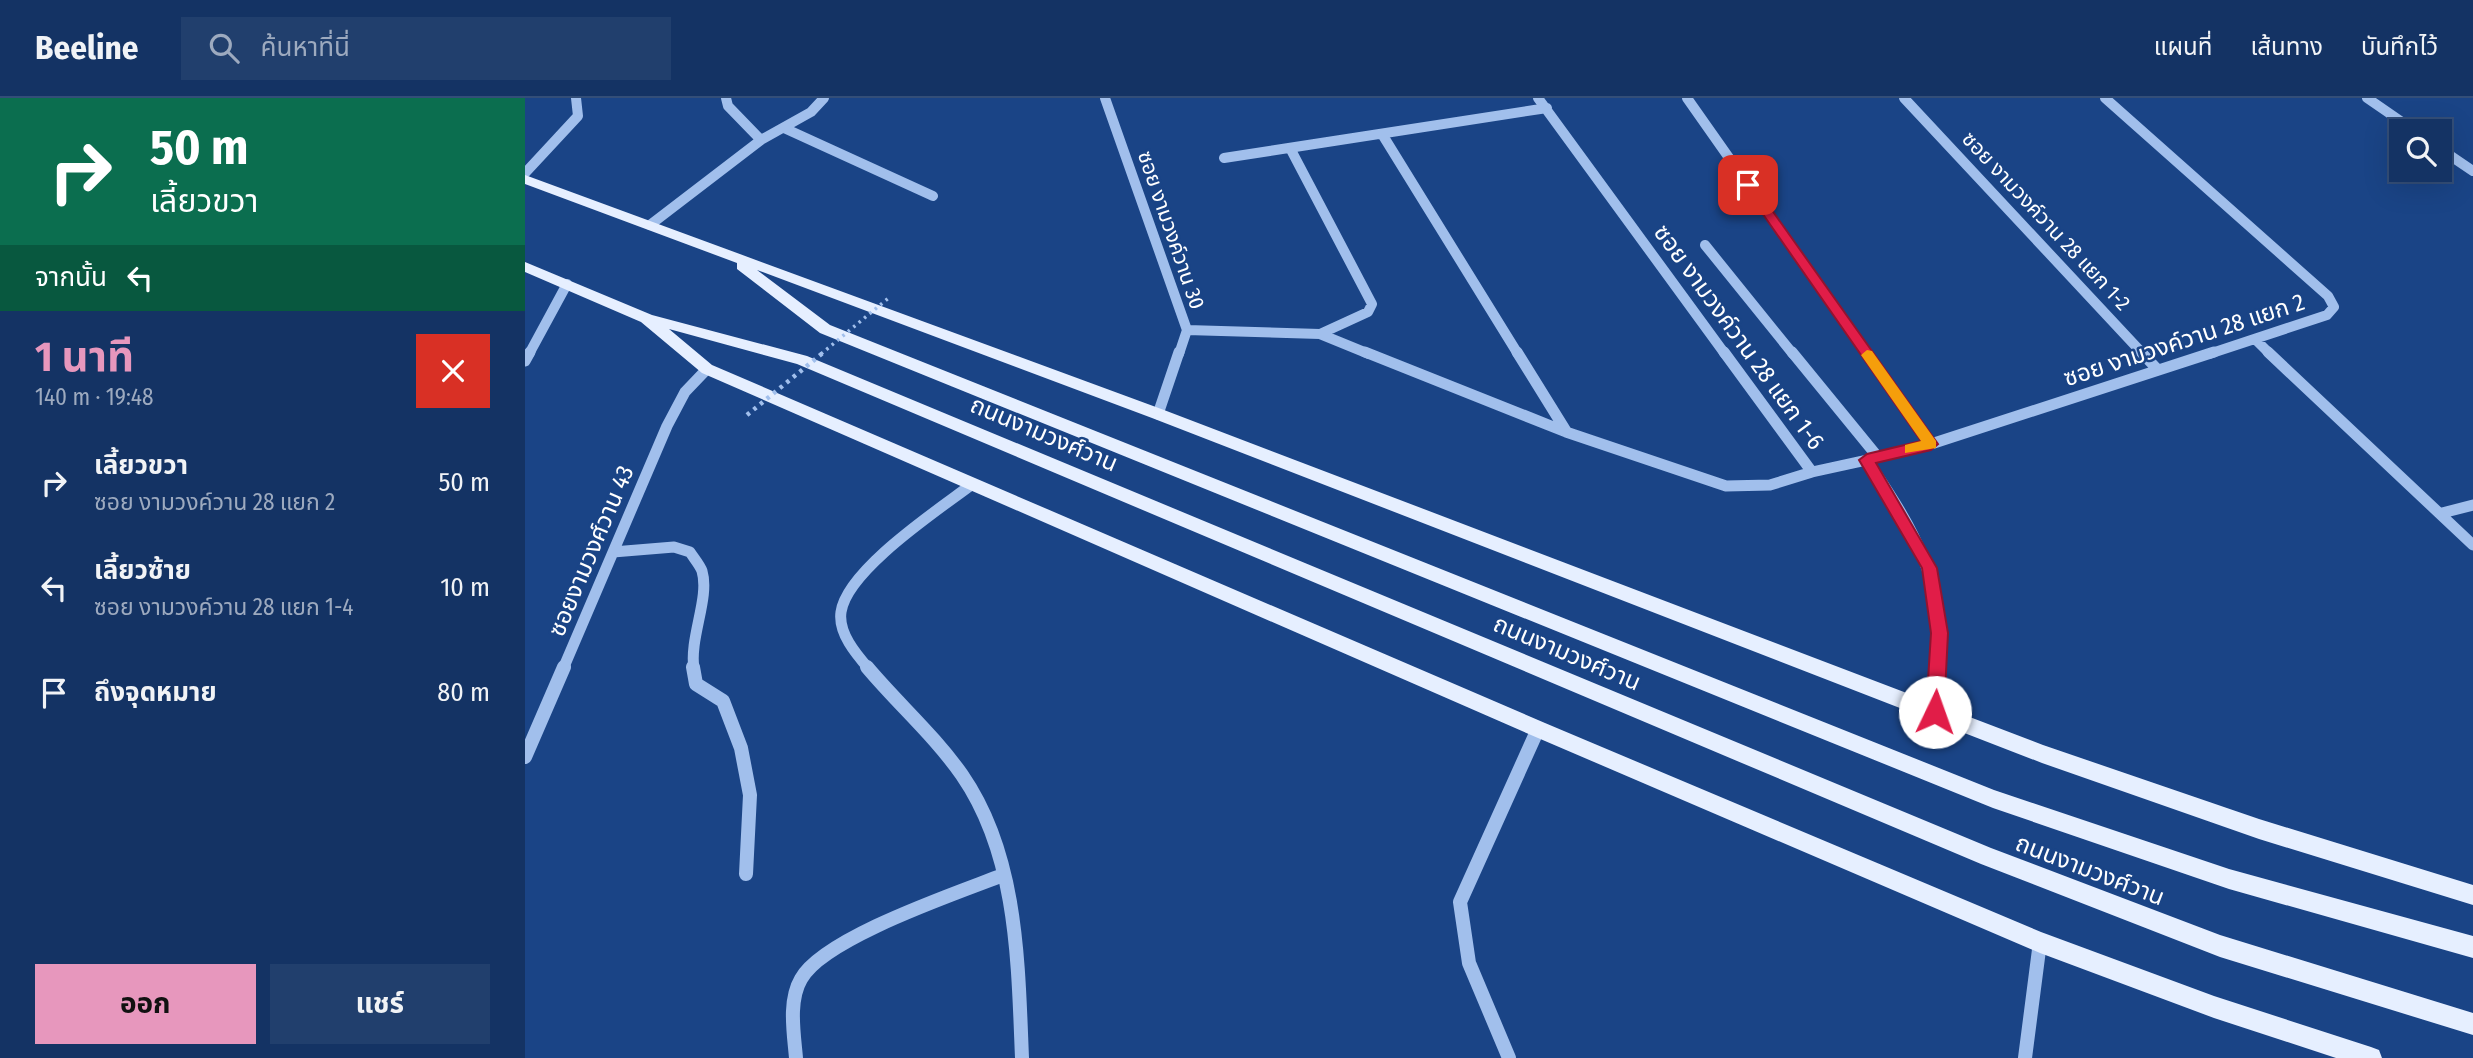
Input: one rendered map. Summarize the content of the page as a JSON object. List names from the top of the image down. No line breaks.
{"streets":{"main road":["ถนนงามวงศ์วาน"],"street":["ซอย งามวงค์วาน 28 แยก 1-2","ซอย งามวงค์วาน 30","ซอย งามวงค์วาน 28 แยก 1-6","ซอย งามวงค์วาน 28 แยก 2","ซอยงามวงศ์วาน 43"]},"crossings":[["ซอย งามวงค์วาน 28 แยก 1-2","ซอย งามวงค์วาน 28 แยก 2"],["ซอย งามวงค์วาน 30","ถนนงามวงศ์วาน"],["ซอย งามวงค์วาน 28 แยก 1-6","ซอย งามวงค์วาน 28 แยก 2"],["ถนนงามวงศ์วาน","ซอยงามวงศ์วาน 43"]],"page":{"header":"Beeline","search":"ค้นหาที่นี่","nav":["แผนที่","เส้นทาง","บันทึกไว้"],"turn":["50 m","เลี้ยวขวา"],"then":"จากนั้น","heading":["1 นาที","140 m · 19:48"],"list":[{"name":"เลี้ยวขวา","note":"ซอย งามวงค์วาน 28 แยก 2","value":"50 m"},{"name":"เลี้ยวซ้าย","note":"ซอย งามวงค์วาน 28 แยก 1-4","value":"10 m"},{"name":"ถึงจุดหมาย","value":"80 m"}],"buttons":["ออก","แชร์"]}}
